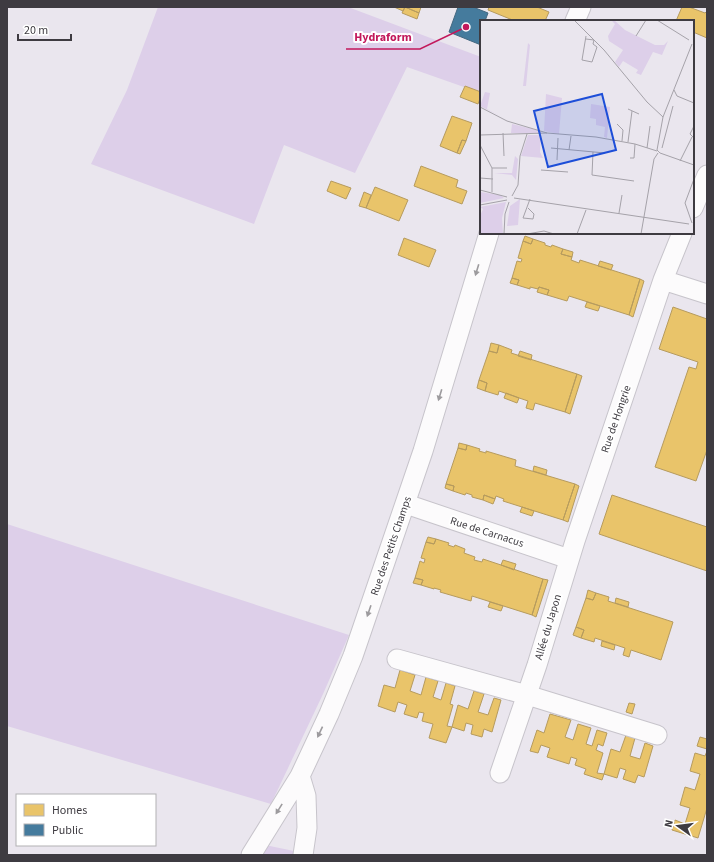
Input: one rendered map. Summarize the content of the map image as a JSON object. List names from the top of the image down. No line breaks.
{"streets":{"street":["Rue de Hongrie","Rue de Carnacus","Rue des Petits Champs","Allée du Japon"]},"crossings":[["Rue de Hongrie","Rue de Carnacus"],["Rue de Hongrie","Allée du Japon"],["Rue de Carnacus","Rue des Petits Champs"],["Rue de Carnacus","Allée du Japon"]],"one_way":["Rue des Petits Champs"],"places":["Hydraform"],"legend":["Homes","Public"],"scale_bar":"20 m","north":"left"}
